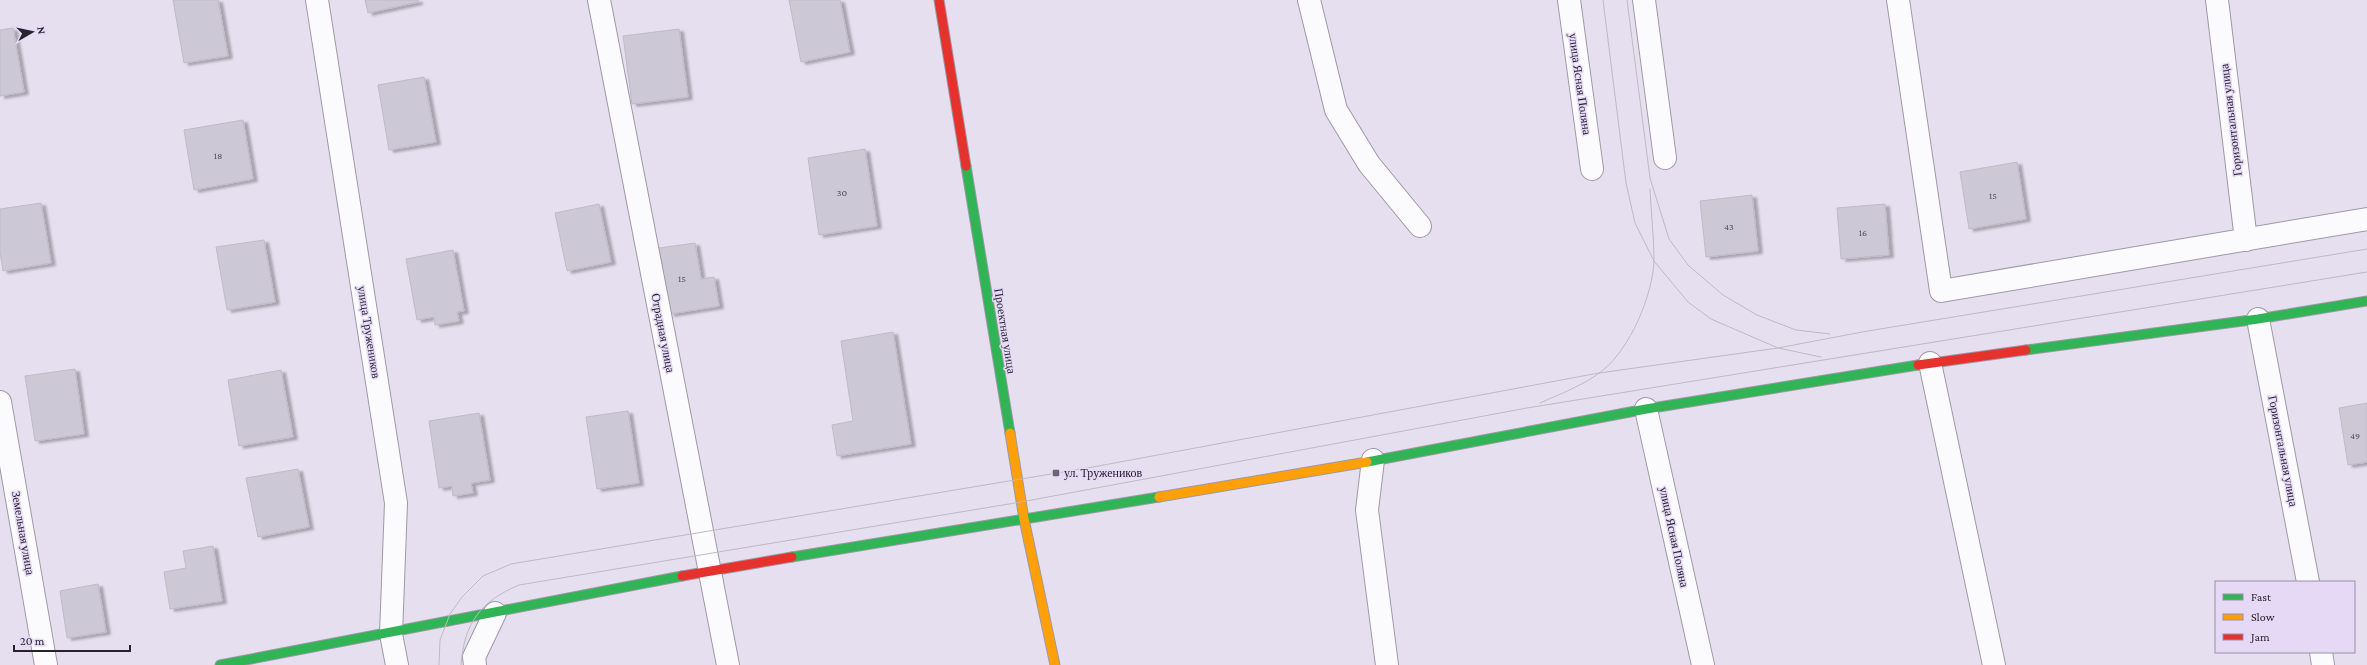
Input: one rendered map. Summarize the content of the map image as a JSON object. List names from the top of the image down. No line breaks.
{"streets":{"street":["улица Ясная Поляна","Горизонтальная улица","Проектная улица","улица Тружеников","Отрадная улица","Земельная улица"]},"places":{"transit":["ул. Тружеников"]},"house_numbers":["18","30","15","43","16","15","49"],"legend":["Fast","Slow","Jam"],"scale_bar":"20 m","north":"right"}
